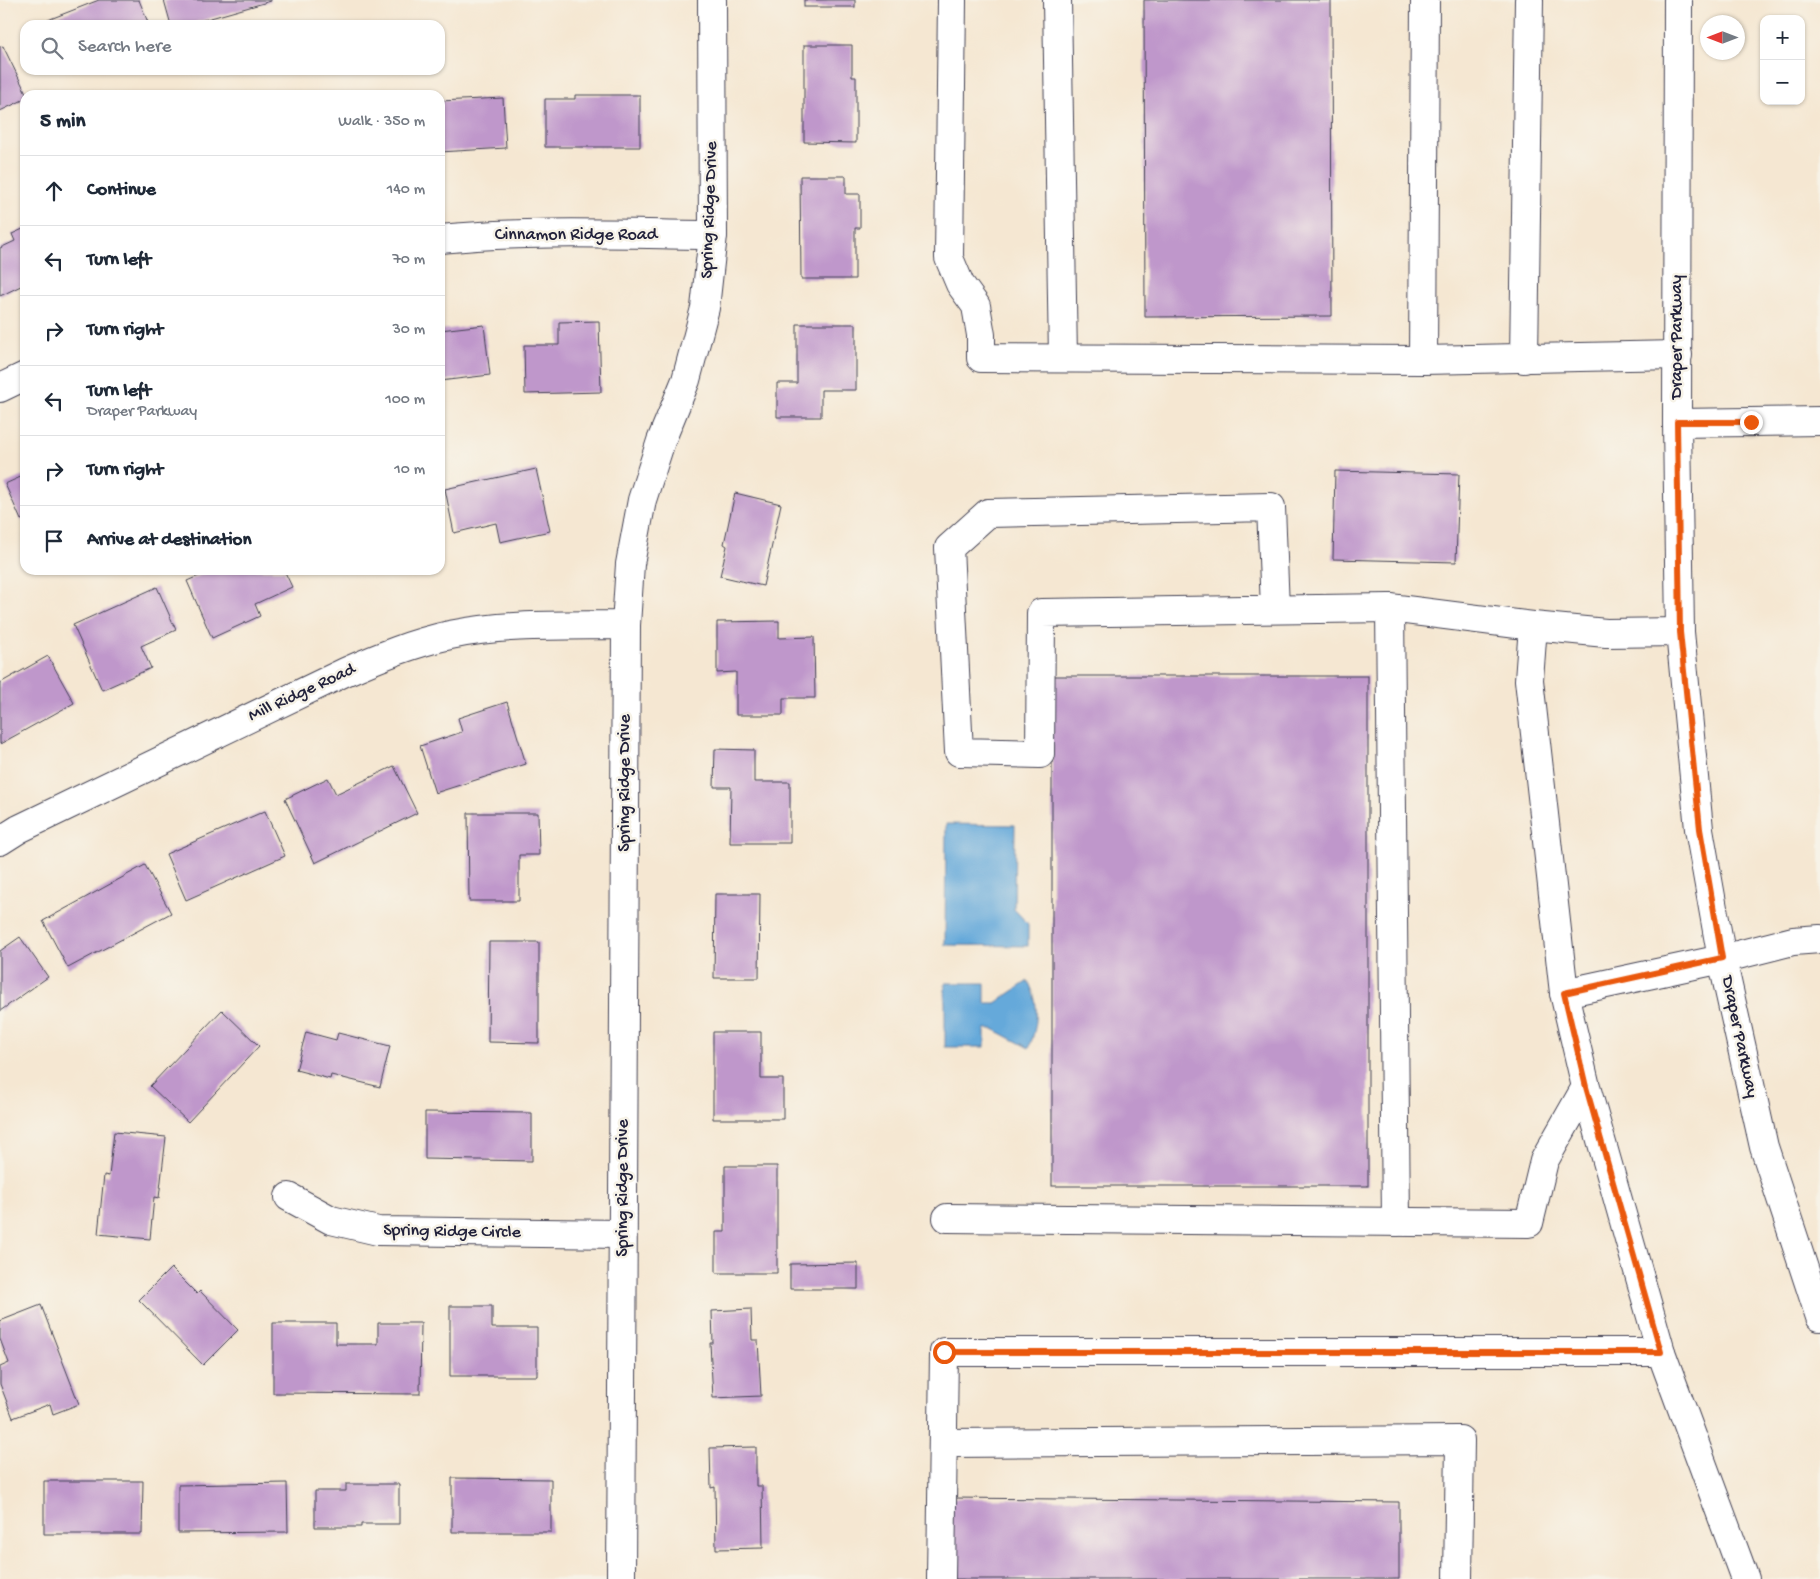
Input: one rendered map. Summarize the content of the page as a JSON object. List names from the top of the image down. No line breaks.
{"streets":{"street":["Spring Ridge Drive","Cinnamon Ridge Road","Draper Parkway","Mill Ridge Road","Spring Ridge Circle"]},"crossings":[["Spring Ridge Drive","Cinnamon Ridge Road"],["Spring Ridge Drive","Mill Ridge Road"],["Spring Ridge Drive","Spring Ridge Circle"]],"north":"left","page":{"map_buttons":["+","−"],"search":"Search here","heading":["5 min","Walk · 350 m"],"list":[["Continue","140 m"],["Turn left","70 m"],["Turn right","30 m"],["Turn left","Draper Parkway","100 m"],["Turn right","10 m"],"Arrive at destination"]}}
